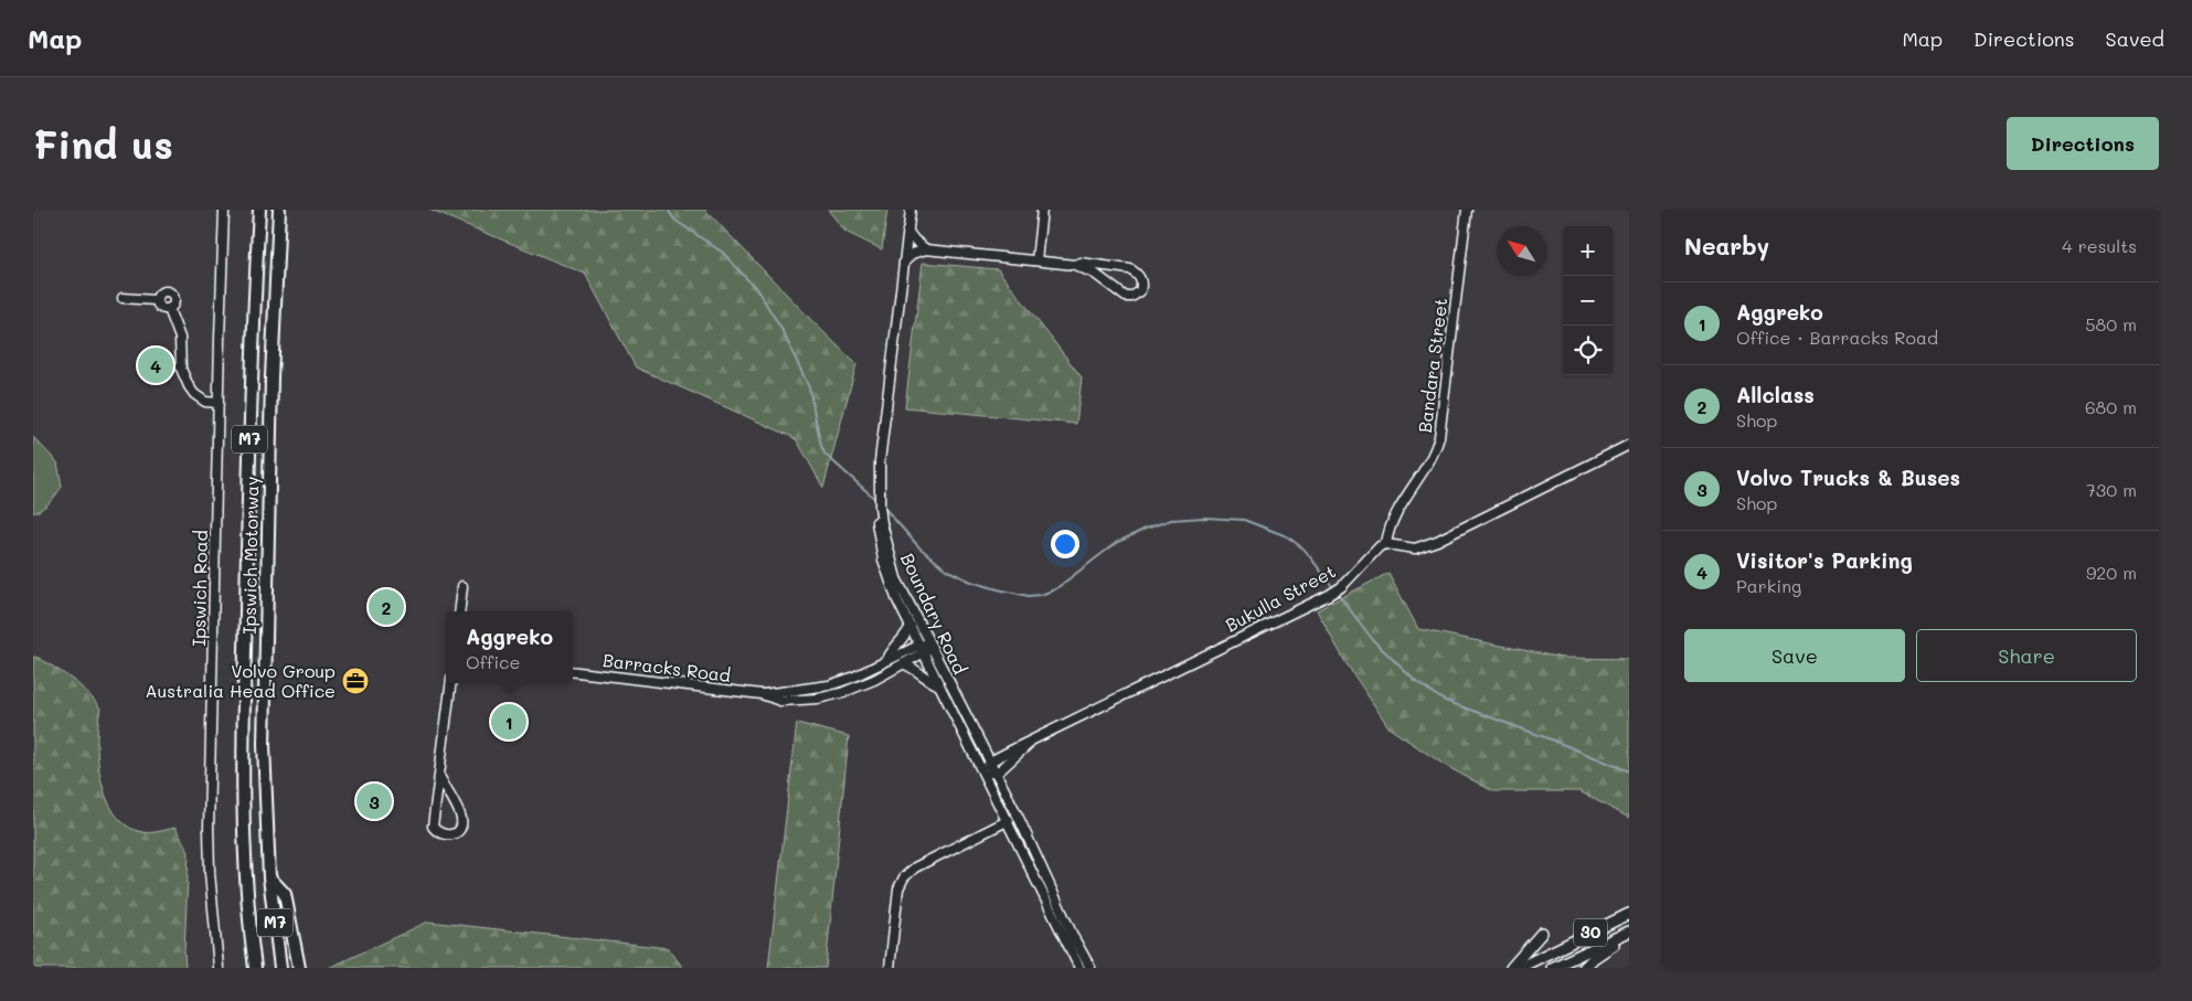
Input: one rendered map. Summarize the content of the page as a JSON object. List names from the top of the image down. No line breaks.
{"streets":{"highway":["M7","Ipswich Motorway"],"main road":["30"],"street":["Bandara Street","Ipswich Road","Bukulla Street","Boundary Road","Barracks Road"]},"crossings":[["Bandara Street","Bukulla Street"],["Bukulla Street","Boundary Road"],["Boundary Road","Barracks Road"]],"places":{"office":["Volvo Group Australia Head Office"]},"north":"top left","page":{"header":"Map","nav":["Map","Directions","Saved"],"buttons":["Directions",["Save","Share"]],"title":"Find us","heading":["Nearby","4 results"],"map_buttons":["+","−"],"list":[{"mark":"1","name":"Aggreko","note":"Office · Barracks Road","value":"580 m"},{"mark":"2","name":"Allclass","note":"Shop","value":"680 m"},{"mark":"3","name":"Volvo Trucks & Buses","note":"Shop","value":"730 m"},{"mark":"4","name":"Visitor's Parking","note":"Parking","value":"920 m"}],"pins":["4","2","1","3"],"popup":["Aggreko","Office"]}}
